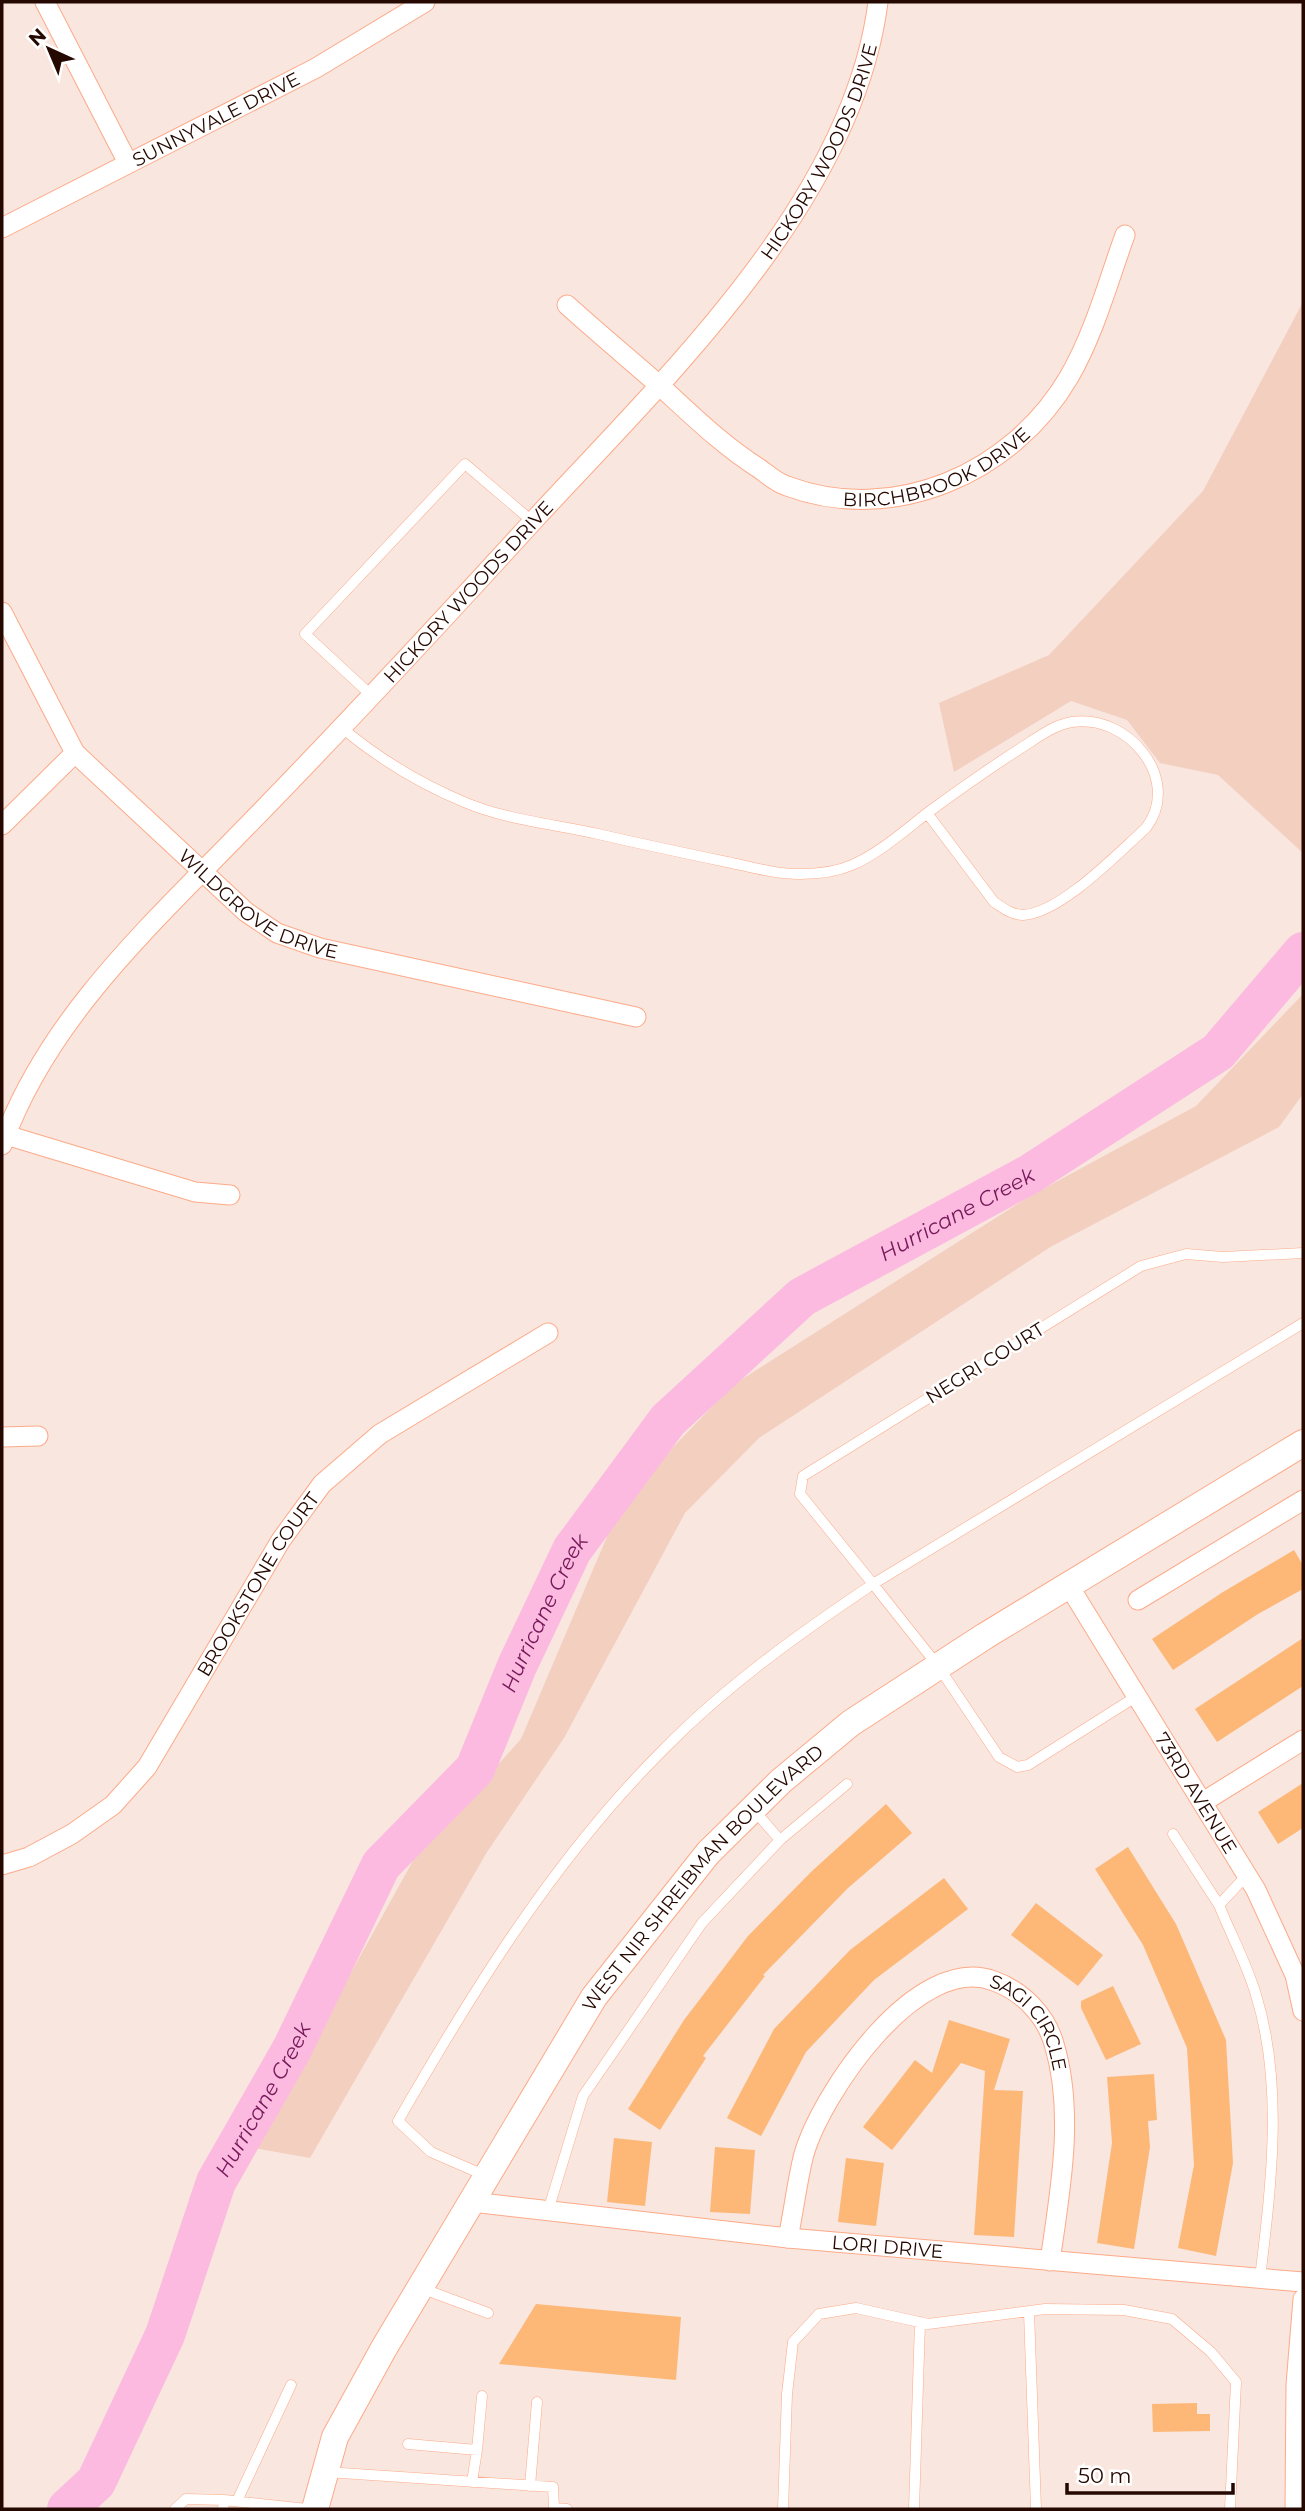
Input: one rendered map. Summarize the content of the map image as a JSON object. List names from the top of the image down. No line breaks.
{"streets":{"main road":["WEST NIR SHREIBMAN BOULEVARD"],"street":["SUNNYVALE DRIVE","HICKORY WOODS DRIVE","BIRCHBROOK DRIVE","WILDGROVE DRIVE","BROOKSTONE COURT","73RD AVENUE","SAGI CIRCLE","LORI DRIVE"],"lane":["NEGRI COURT"]},"crossings":[["HICKORY WOODS DRIVE","BIRCHBROOK DRIVE"],["HICKORY WOODS DRIVE","WILDGROVE DRIVE"],["NEGRI COURT","73RD AVENUE"],["NEGRI COURT","WEST NIR SHREIBMAN BOULEVARD"],["73RD AVENUE","WEST NIR SHREIBMAN BOULEVARD"],["WEST NIR SHREIBMAN BOULEVARD","LORI DRIVE"],["SAGI CIRCLE","LORI DRIVE"]],"water":["Hurricane Creek"],"scale_bar":"50 m","north":"top left"}
